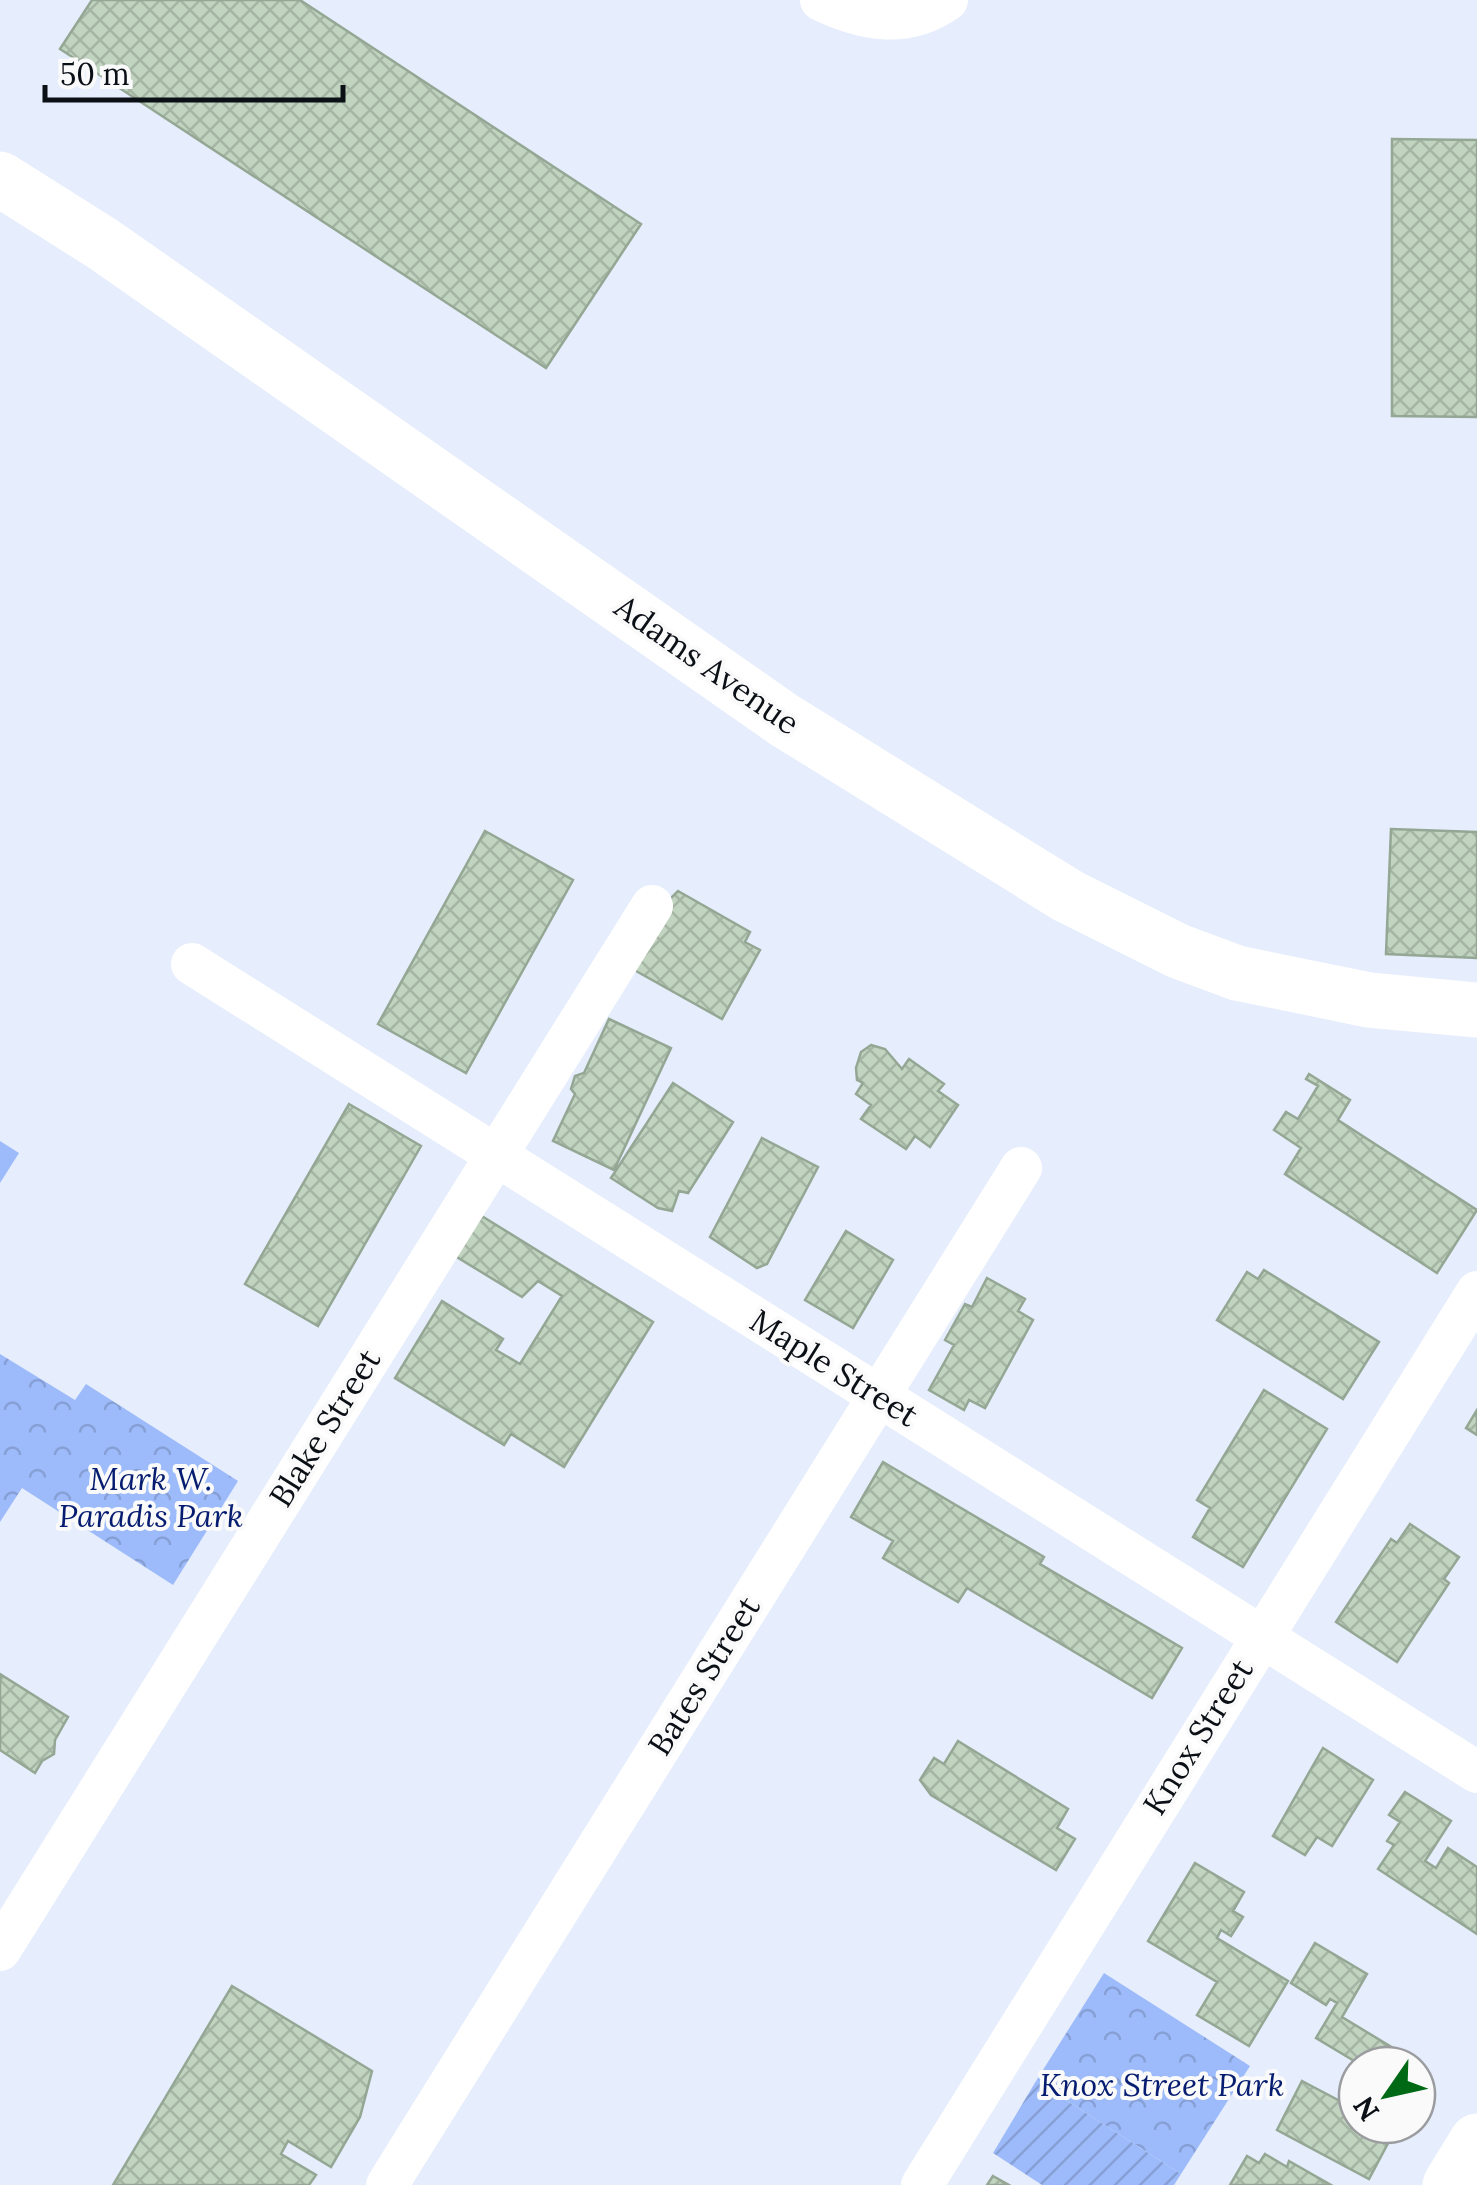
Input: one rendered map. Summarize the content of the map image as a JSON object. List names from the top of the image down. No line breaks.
{"streets":{"street":["Adams Avenue","Maple Street","Blake Street","Bates Street","Knox Street"]},"crossings":[["Maple Street","Blake Street"],["Maple Street","Bates Street"],["Maple Street","Knox Street"]],"parks":["Mark W. Paradis Park","Knox Street Park"],"scale_bar":"50 m","north":"bottom left"}
